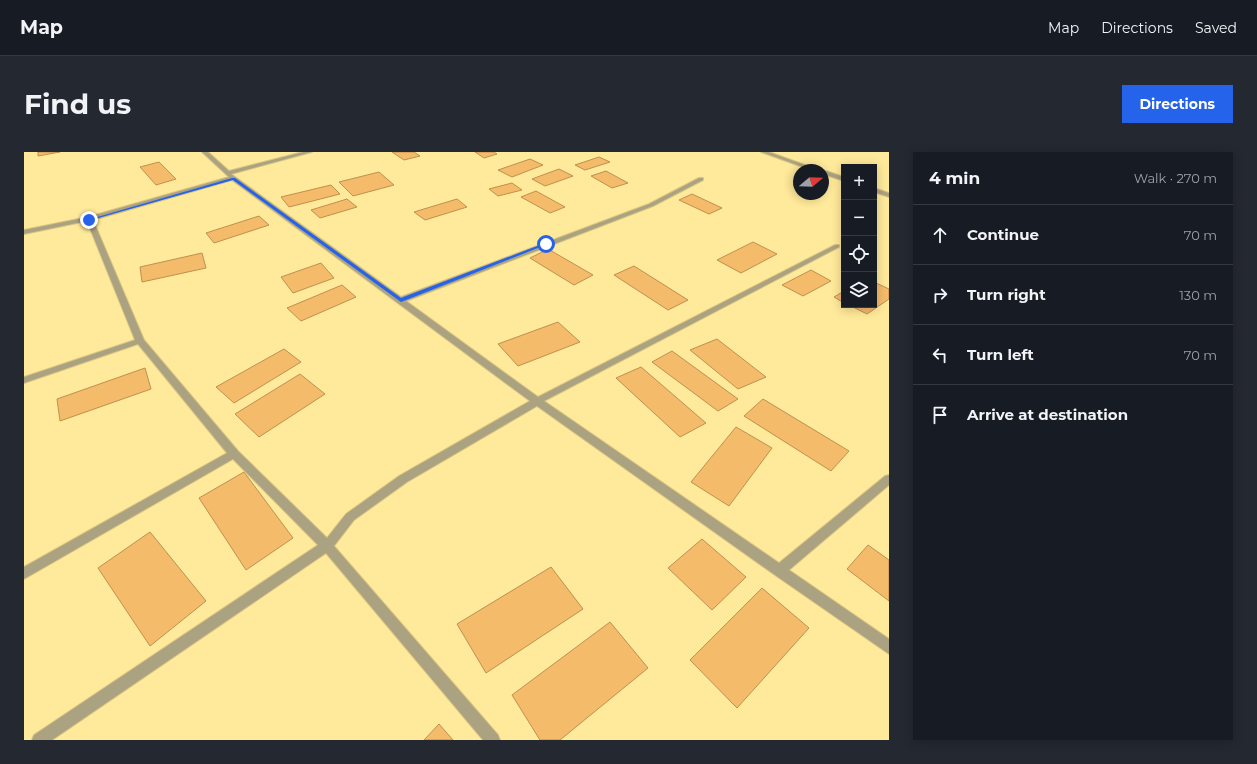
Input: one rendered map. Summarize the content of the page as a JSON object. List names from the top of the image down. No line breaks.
{"north":"right","page":{"header":"Map","nav":["Map","Directions","Saved"],"buttons":"Directions","title":"Find us","heading":["4 min","Walk · 270 m"],"map_buttons":["+","−"],"list":[["Continue","70 m"],["Turn right","130 m"],["Turn left","70 m"],"Arrive at destination"]}}
